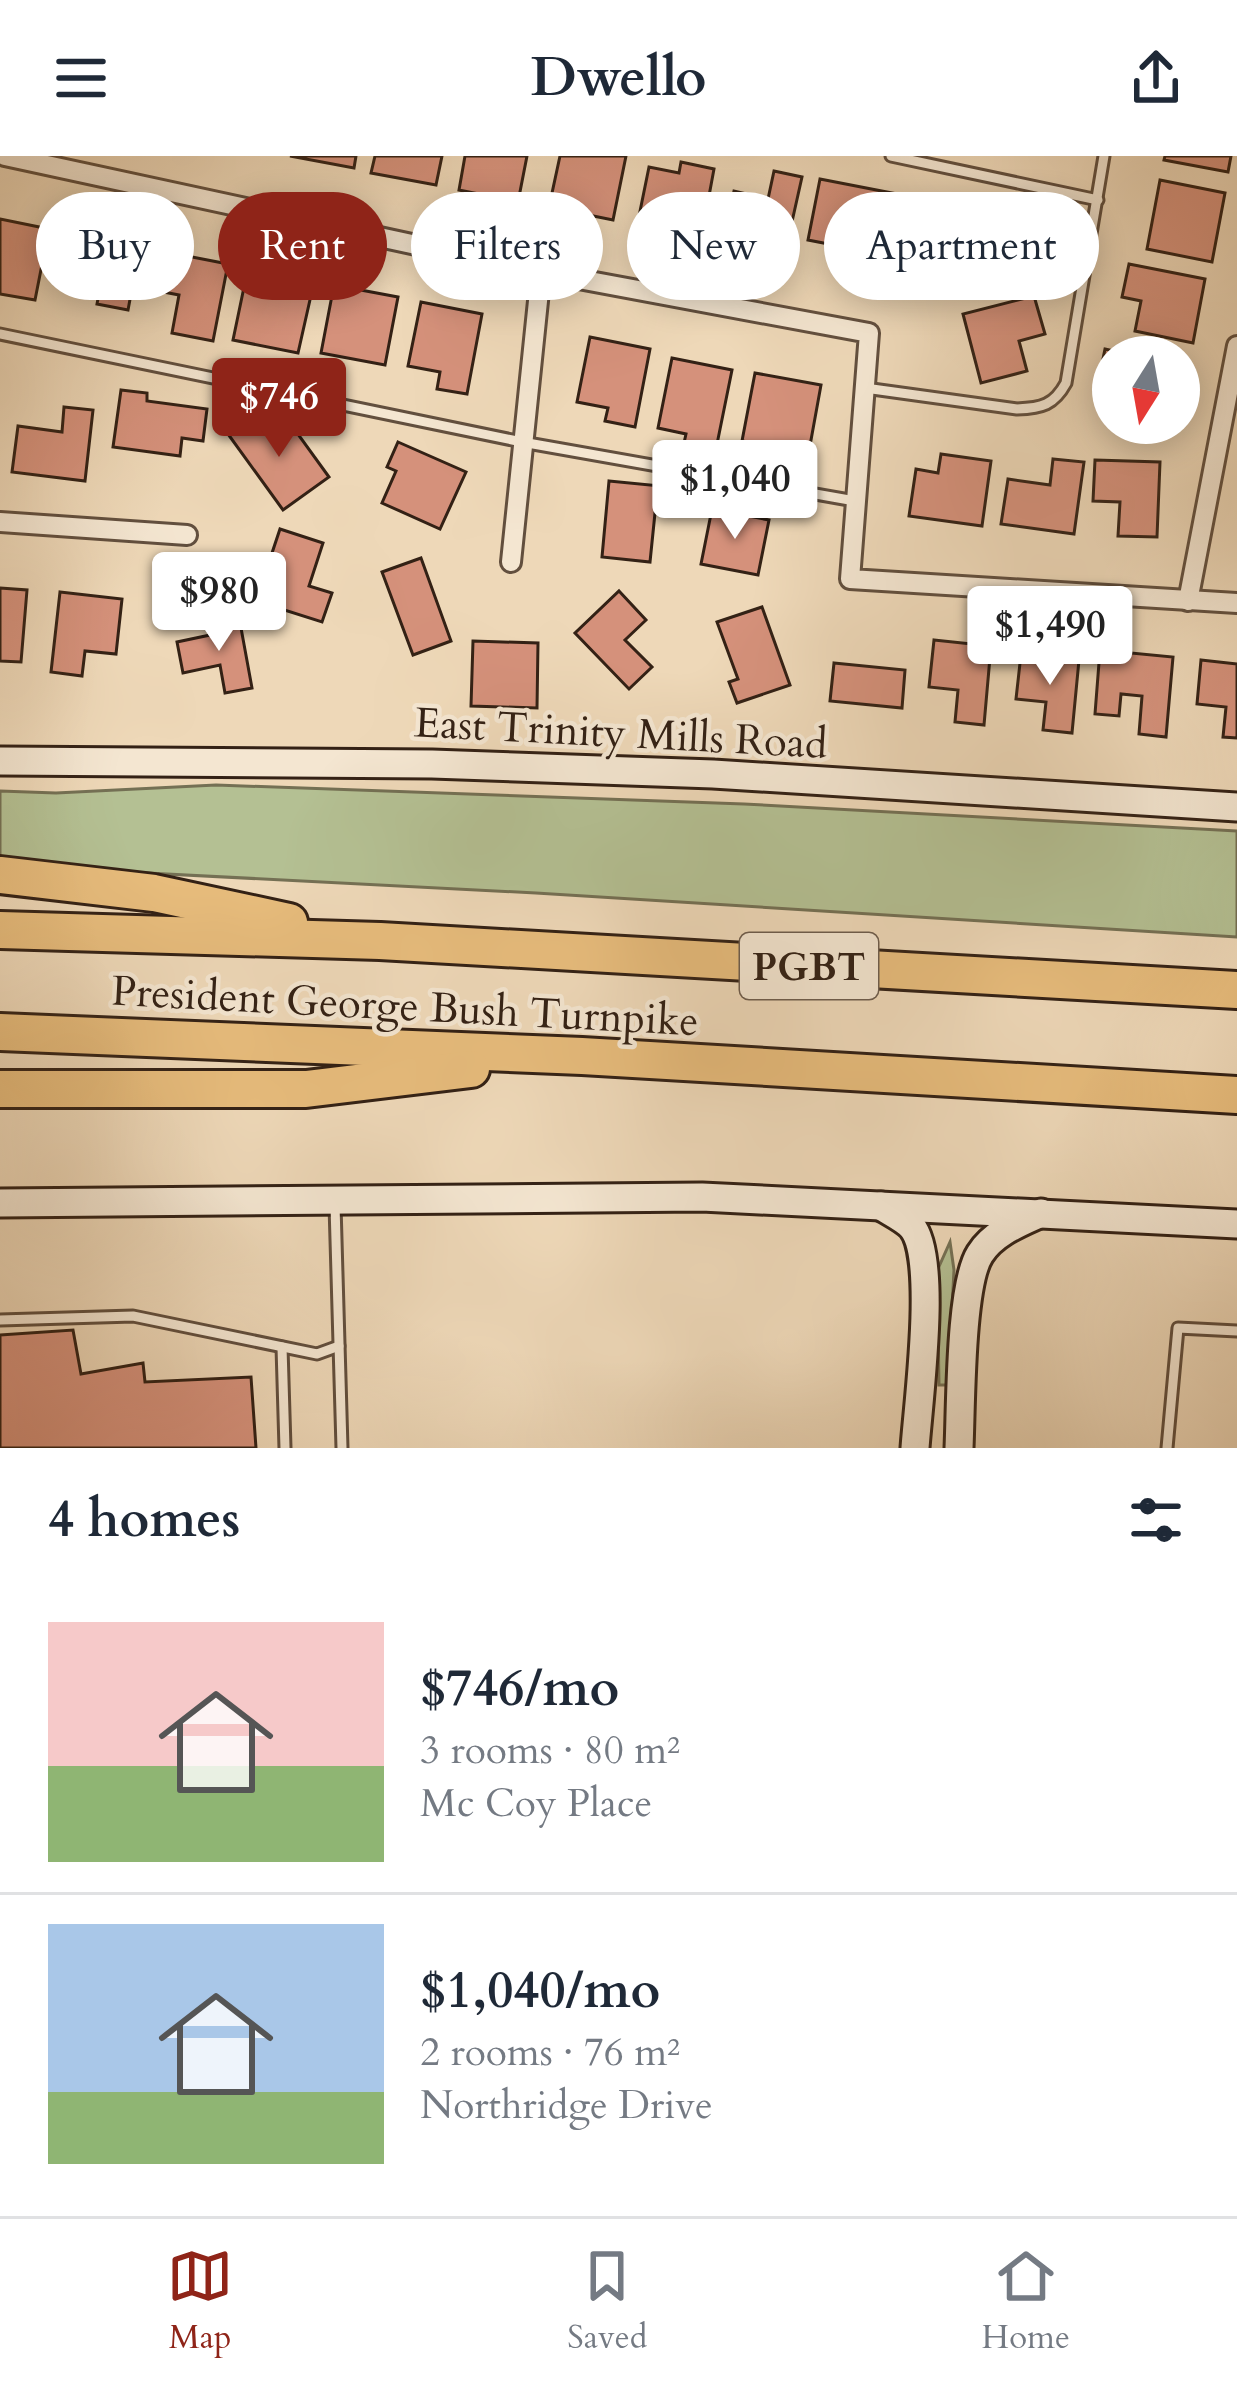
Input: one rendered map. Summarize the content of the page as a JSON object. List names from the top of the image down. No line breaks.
{"streets":{"highway":["PGBT","President George Bush Turnpike"],"main road":["East Trinity Mills Road"]},"north":"bottom","page":{"header":"Dwello","chip":["Buy","Rent","Filters","New","Apartment"],"price":["$746","$1,040","$980","$1,490"],"heading":"4 homes","list":[{"name":"$746/mo","note":"3 rooms · 80 m² · Mc Coy Place"},{"name":"$1,040/mo","note":"2 rooms · 76 m² · Northridge Drive"}],"tabs":["Map","Saved","Home"]}}
